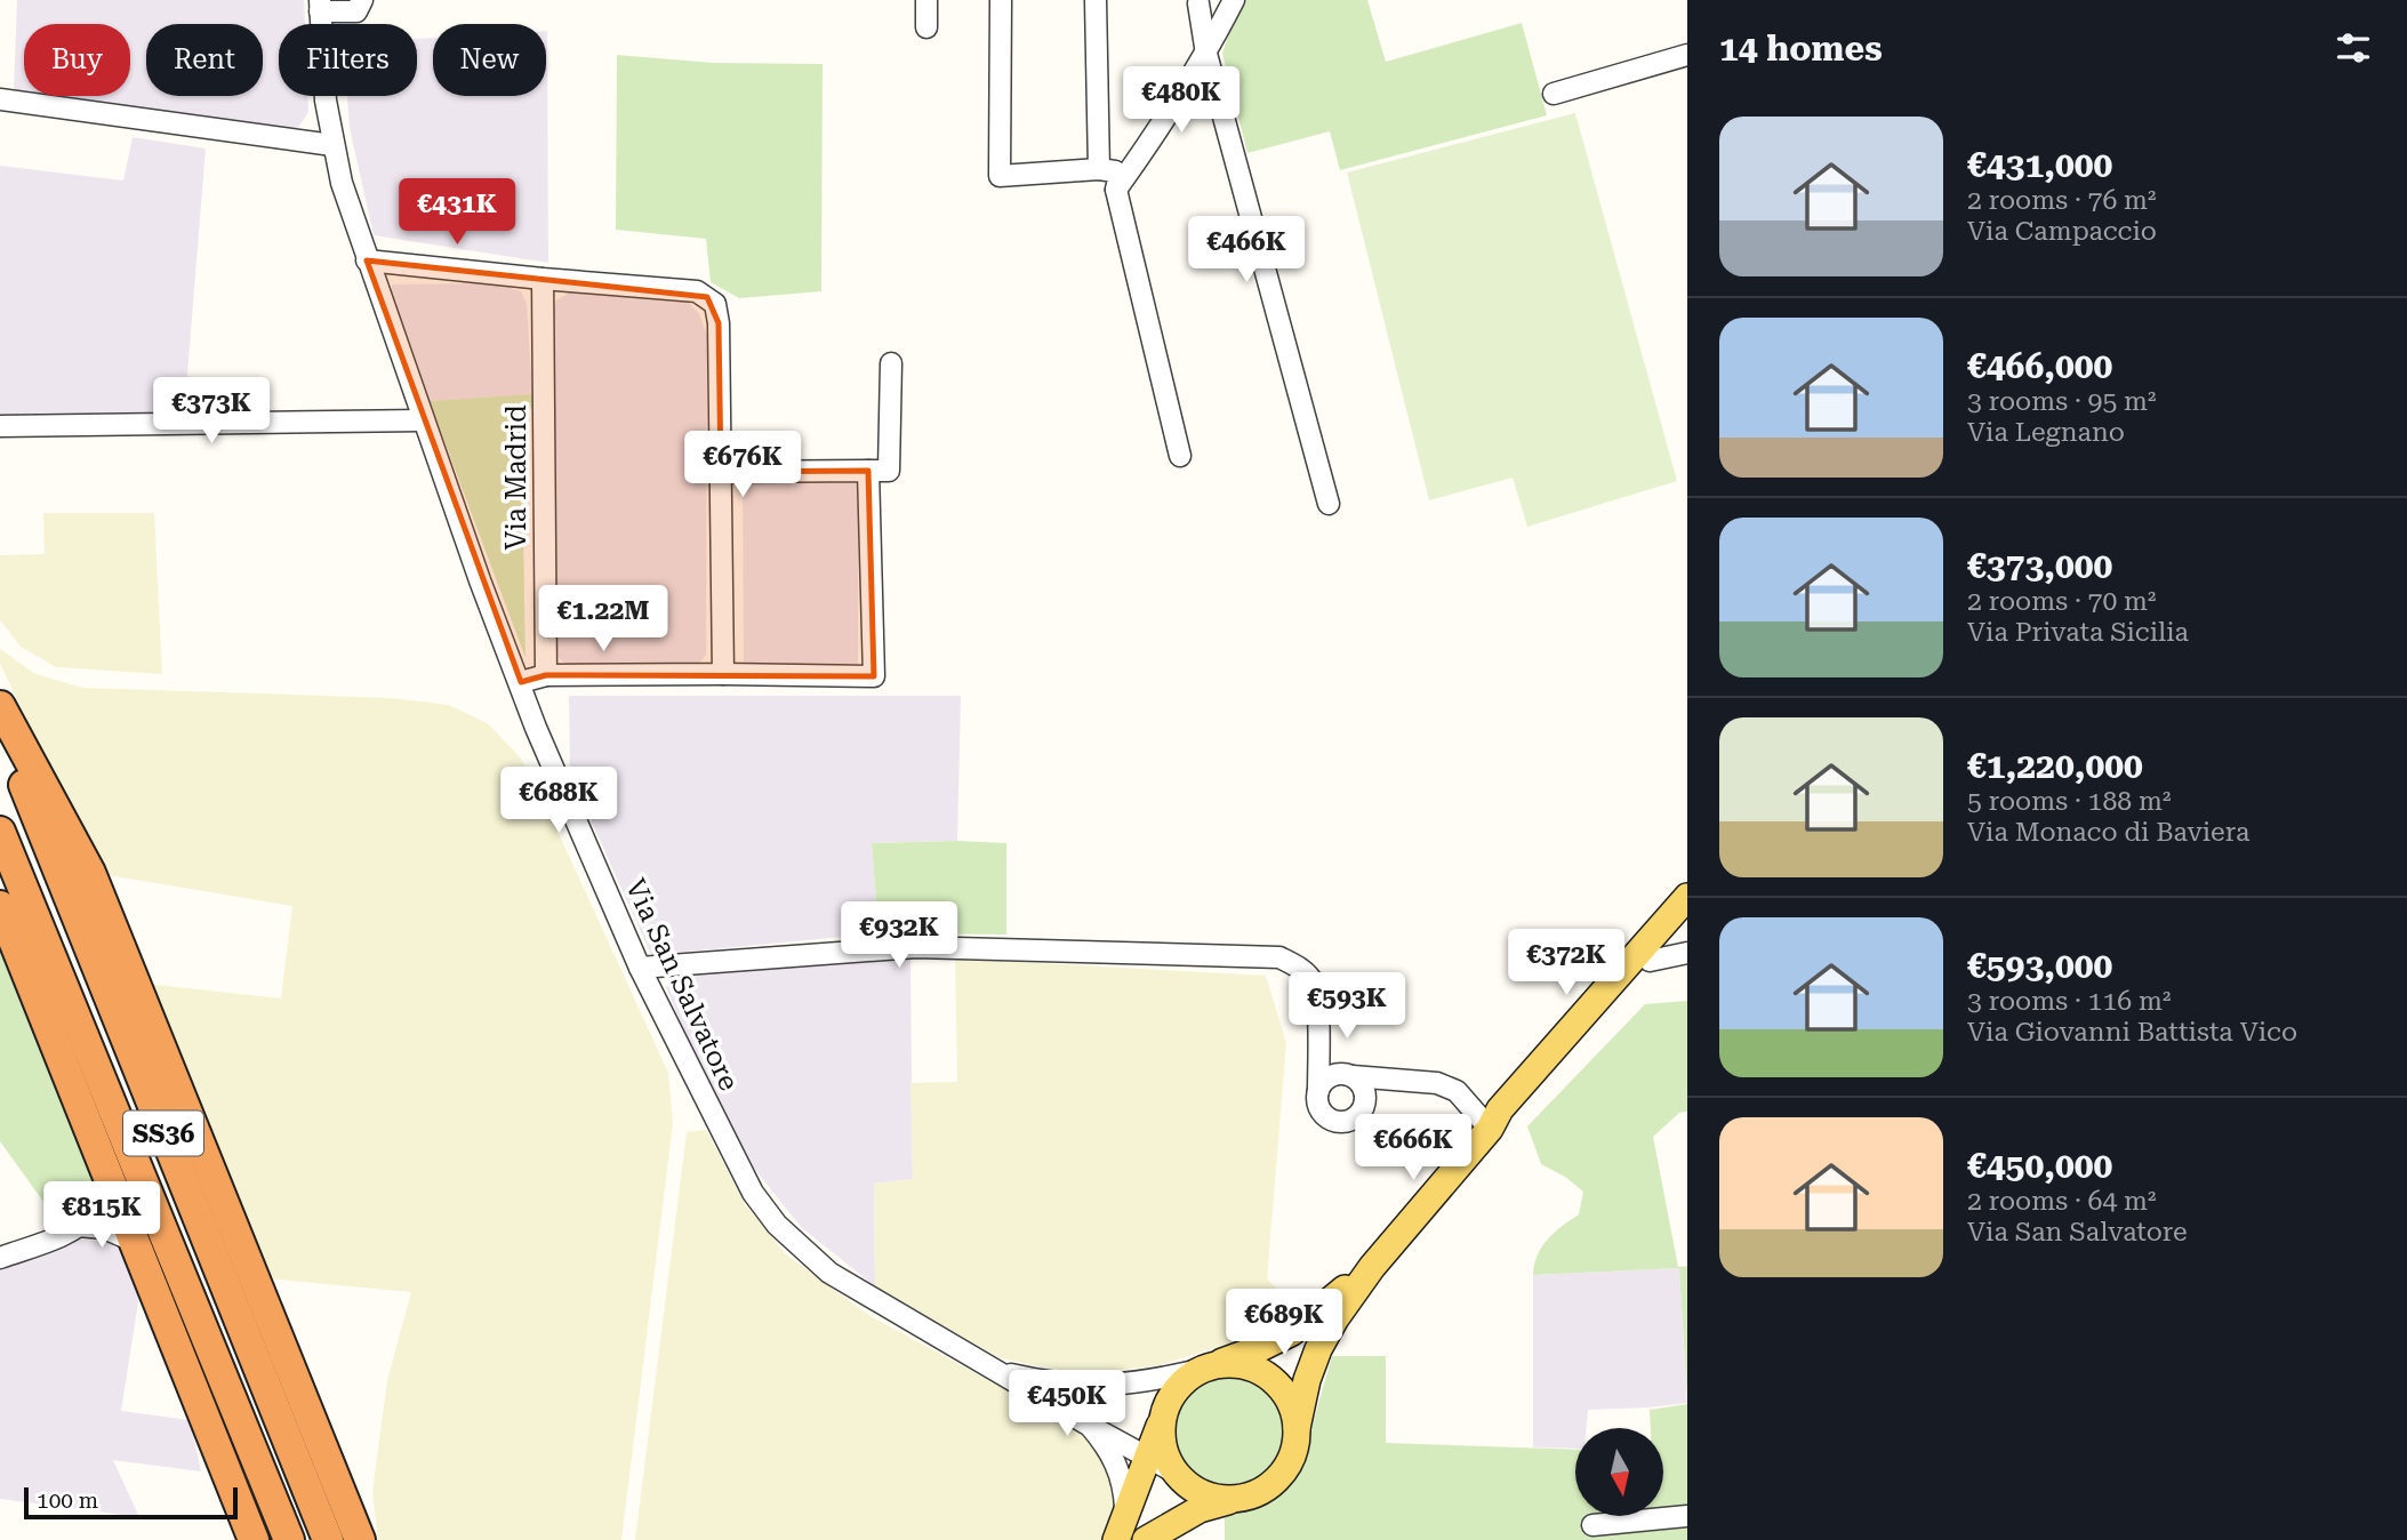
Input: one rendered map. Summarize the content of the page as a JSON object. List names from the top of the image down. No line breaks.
{"streets":{"highway":["SS36"],"street":["Via Madrid","Via San Salvatore"]},"scale_bar":"100 m","north":"bottom","page":{"heading":"14 homes","chip":["Buy","Rent","Filters","New"],"price":["€480K","€431K","€466K","€373K","€676K","€1.22M","€688K","€932K","€372K","€593K","€666K","€815K","€689K","€450K"],"list":[{"name":"€431,000","note":"2 rooms · 76 m² · Via Campaccio"},{"name":"€466,000","note":"3 rooms · 95 m² · Via Legnano"},{"name":"€373,000","note":"2 rooms · 70 m² · Via Privata Sicilia"},{"name":"€1,220,000","note":"5 rooms · 188 m² · Via Monaco di Baviera"},{"name":"€593,000","note":"3 rooms · 116 m² · Via Giovanni Battista Vico"},{"name":"€450,000","note":"2 rooms · 64 m² · Via San Salvatore"}],"scale":"100 m"}}
